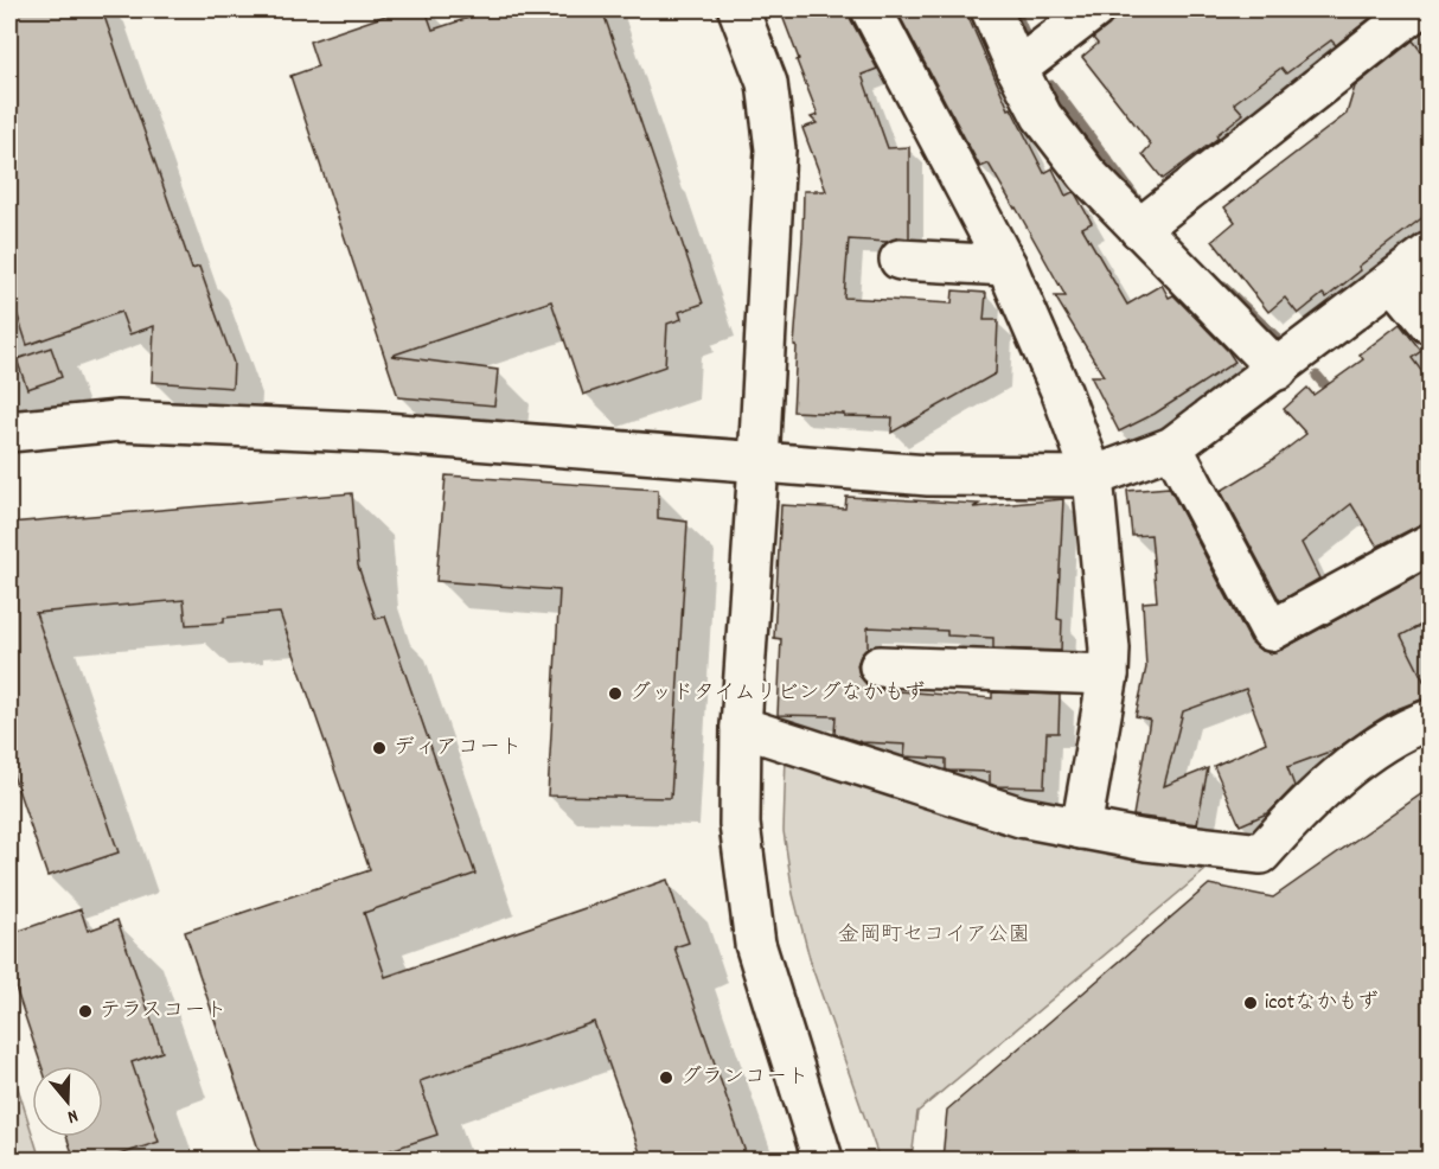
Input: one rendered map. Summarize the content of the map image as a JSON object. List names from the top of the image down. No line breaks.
{"parks":["金岡町セコイア公園"],"places":["グッドタイムリビングなかもず","ディアコート","icotなかもず","テラスコート","グランコート"],"north":"bottom"}
